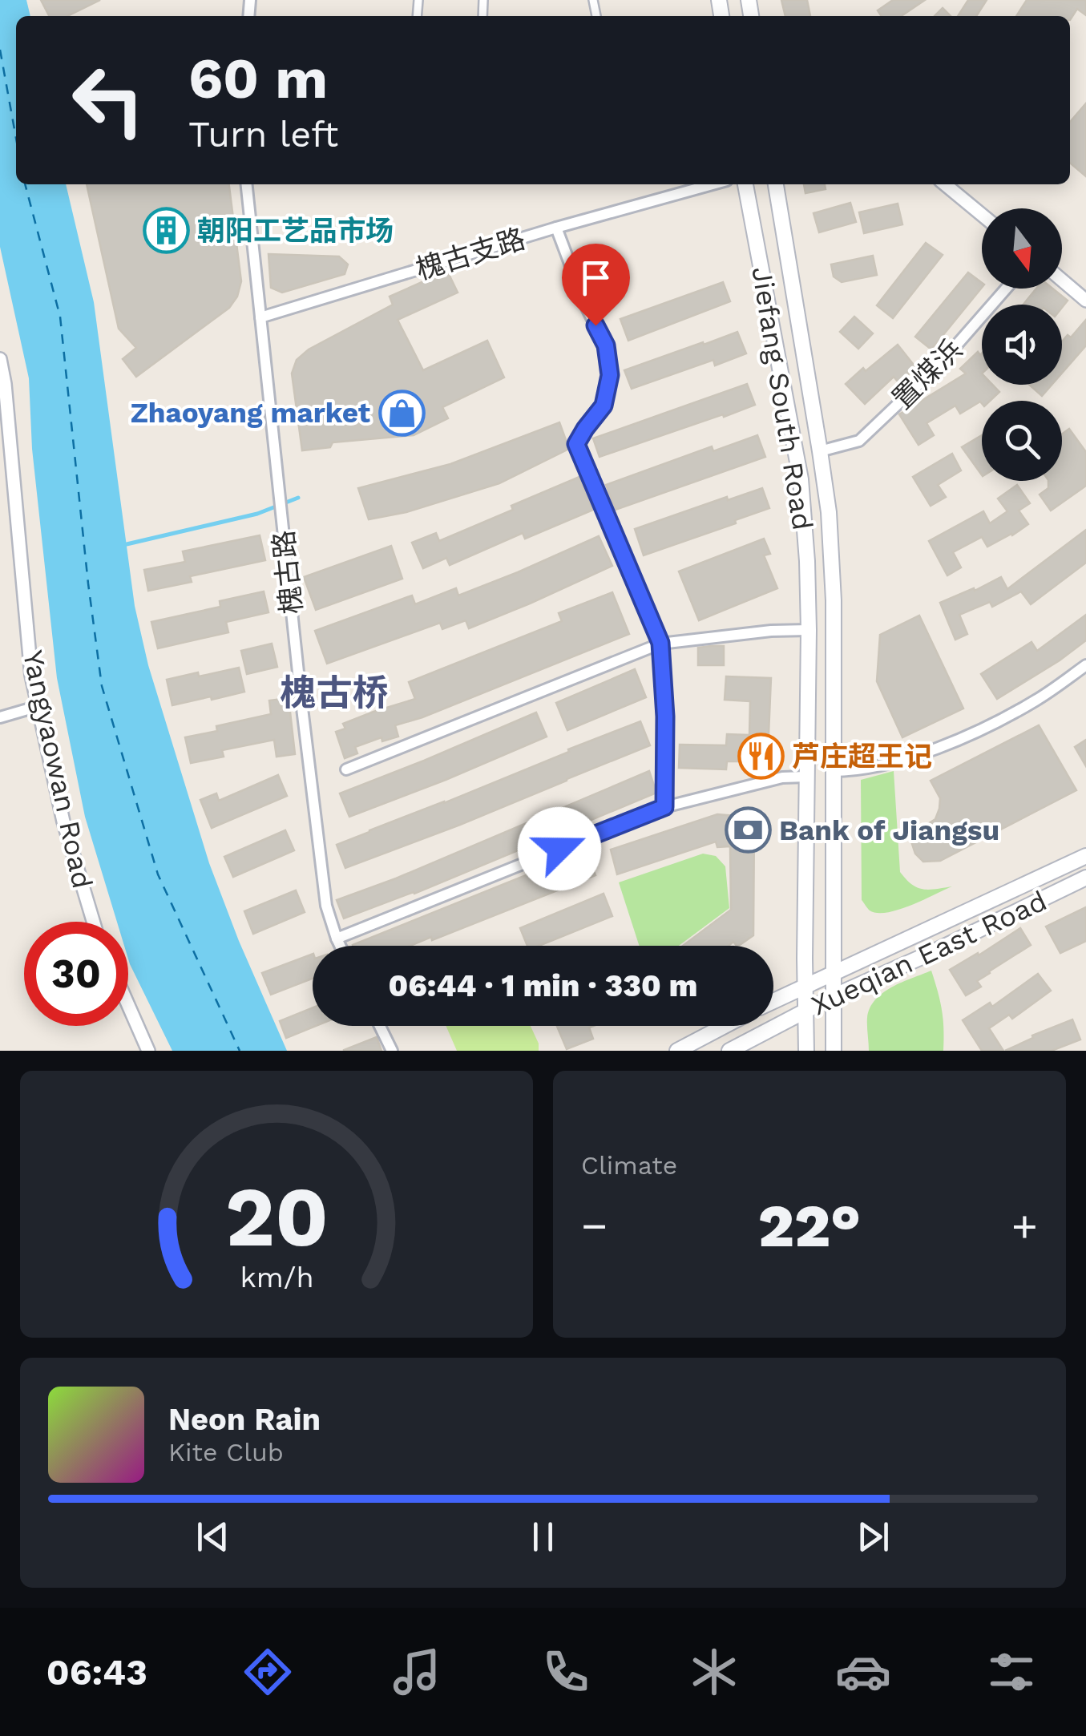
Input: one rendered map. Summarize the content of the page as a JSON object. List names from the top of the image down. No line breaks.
{"streets":{"main road":["Jiefang South Road","Xueqian East Road"],"street":["槐古支路","置煤浜","槐古路","Yangyaowan Road"]},"crossings":[["槐古支路","槐古路"],["置煤浜","Jiefang South Road"],["Jiefang South Road","Xueqian East Road"]],"districts":["槐古桥"],"places":{"building":["朝阳工艺品市场"],"shop":["Zhaoyang market"],"restaurant":["芦庄超王记"],"bank":["Bank of Jiangsu"]},"north":"bottom","page":{"turn":["60 m","Turn left"],"limit":"30","trip":"06:44 · 1 min · 330 m","tile":"Climate","heat":["−","22°","+"],"song":["Neon Rain","Kite Club"],"tabs":"06:43","gauge":["20","km/h"]}}
